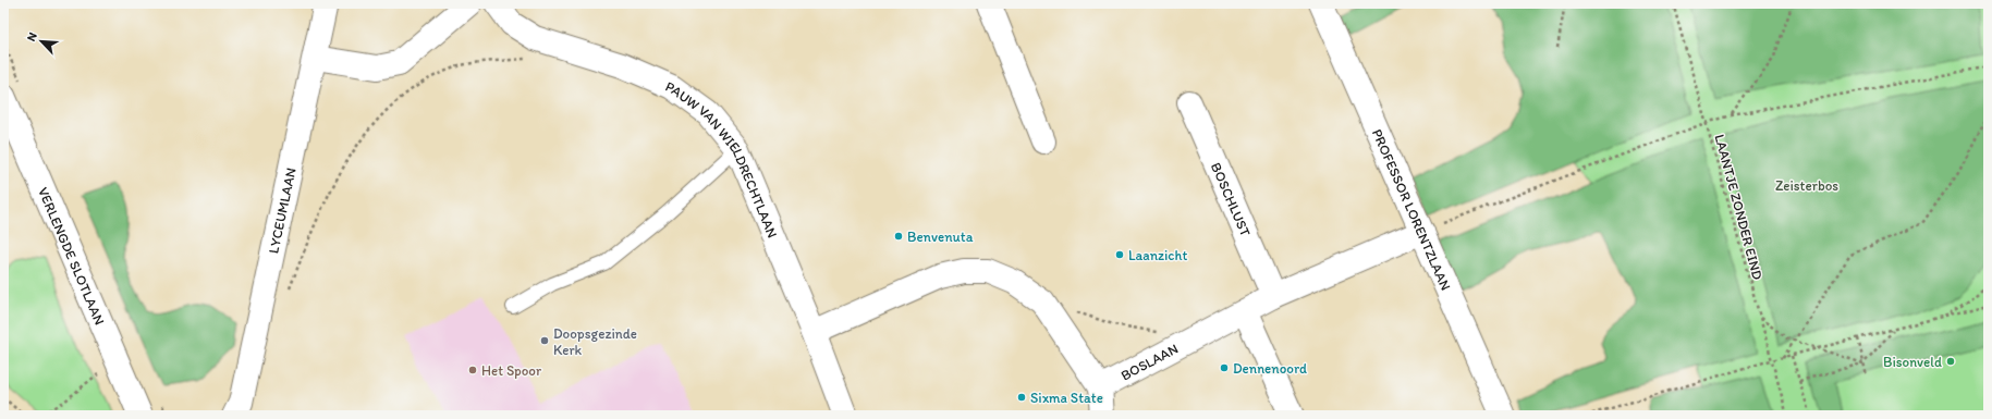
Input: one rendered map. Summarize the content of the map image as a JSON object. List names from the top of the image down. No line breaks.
{"streets":{"street":["PAUW VAN WIELDRECHTLAAN","BOSCHLUST","PROFESSOR LORENTZLAAN","LYCEUMLAAN","VERLENGDE SLOTLAAN","BOSLAAN"],"path":["LAANTJE ZONDER EIND"]},"crossings":[["BOSCHLUST","BOSLAAN"],["PROFESSOR LORENTZLAAN","BOSLAAN"]],"parks":["Zeisterbos"],"places":["Benvenuta","Laanzicht","Doopsgezinde Kerk","Bisonveld","Dennenoord","Het Spoor","Sixma State"],"north":"top left"}
